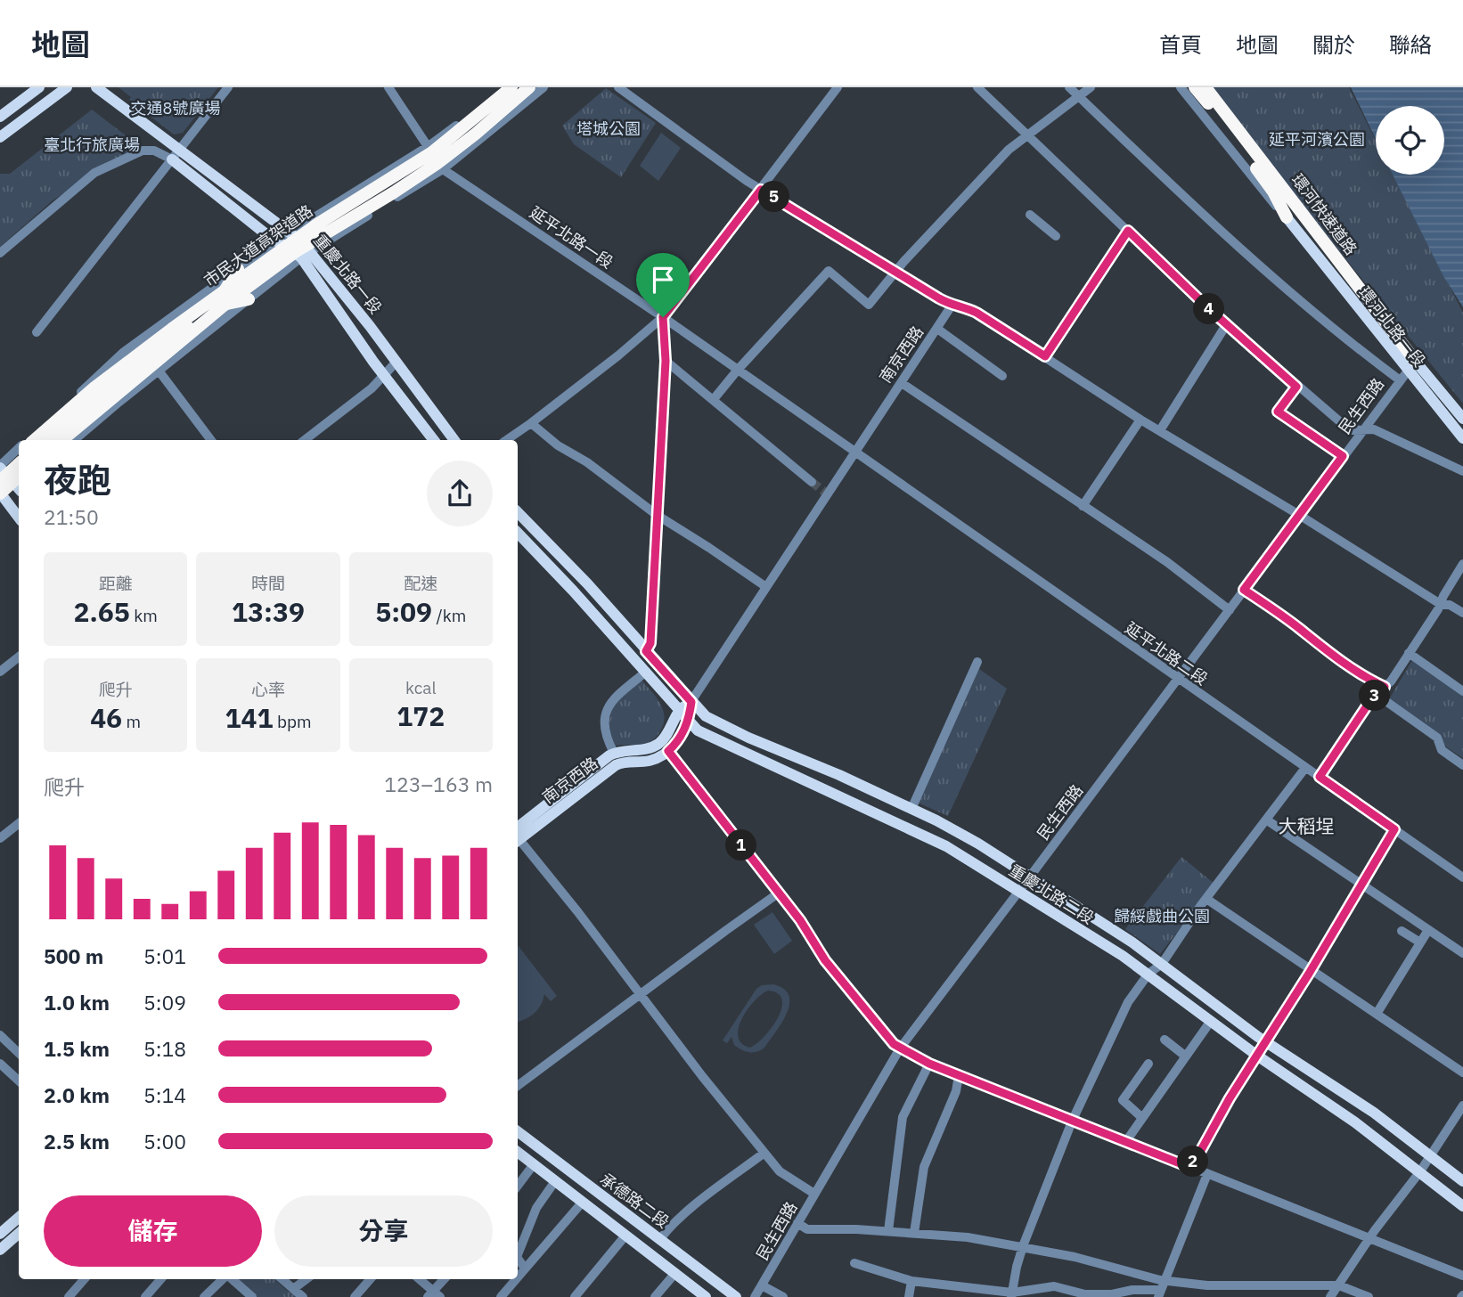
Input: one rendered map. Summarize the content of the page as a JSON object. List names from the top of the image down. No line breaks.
{"streets":{"highway":["環河快速道路","市民大道高架道路"],"main road":["重慶北路一段","環河北路一段","南京西路","重慶北路二段","承德路二段"],"street":["延平北路一段","民生西路","延平北路二段"]},"crossings":[["環河快速道路","環河北路一段"],["環河快速道路","民生西路"],["延平北路一段","南京西路"],["延平北路一段","延平北路二段"],["環河北路一段","民生西路"],["南京西路","延平北路二段"],["南京西路","重慶北路二段"],["民生西路","延平北路二段"],["民生西路","重慶北路二段"]],"districts":["大稻埕"],"parks":["交通8號廣場","塔城公園","延平河濱公園","臺北行旅廣場","歸綏戲曲公園"],"page":{"header":"地圖","nav":["首頁","地圖","關於","聯絡"],"pins":["5","4","3","1","2"],"heading":["夜跑","21:50"],"stats":[["距離","2.65 km"],["時間","13:39"],["配速","5:09 /km"],["爬升","46 m"],["心率","141 bpm"],["kcal","172"]],"chart":["爬升","123–163 m"],"list":[{"name":"500 m","note":"5:01"},{"name":"1.0 km","note":"5:09"},{"name":"1.5 km","note":"5:18"},{"name":"2.0 km","note":"5:14"},{"name":"2.5 km","note":"5:00"}],"buttons":["儲存","分享"]}}
